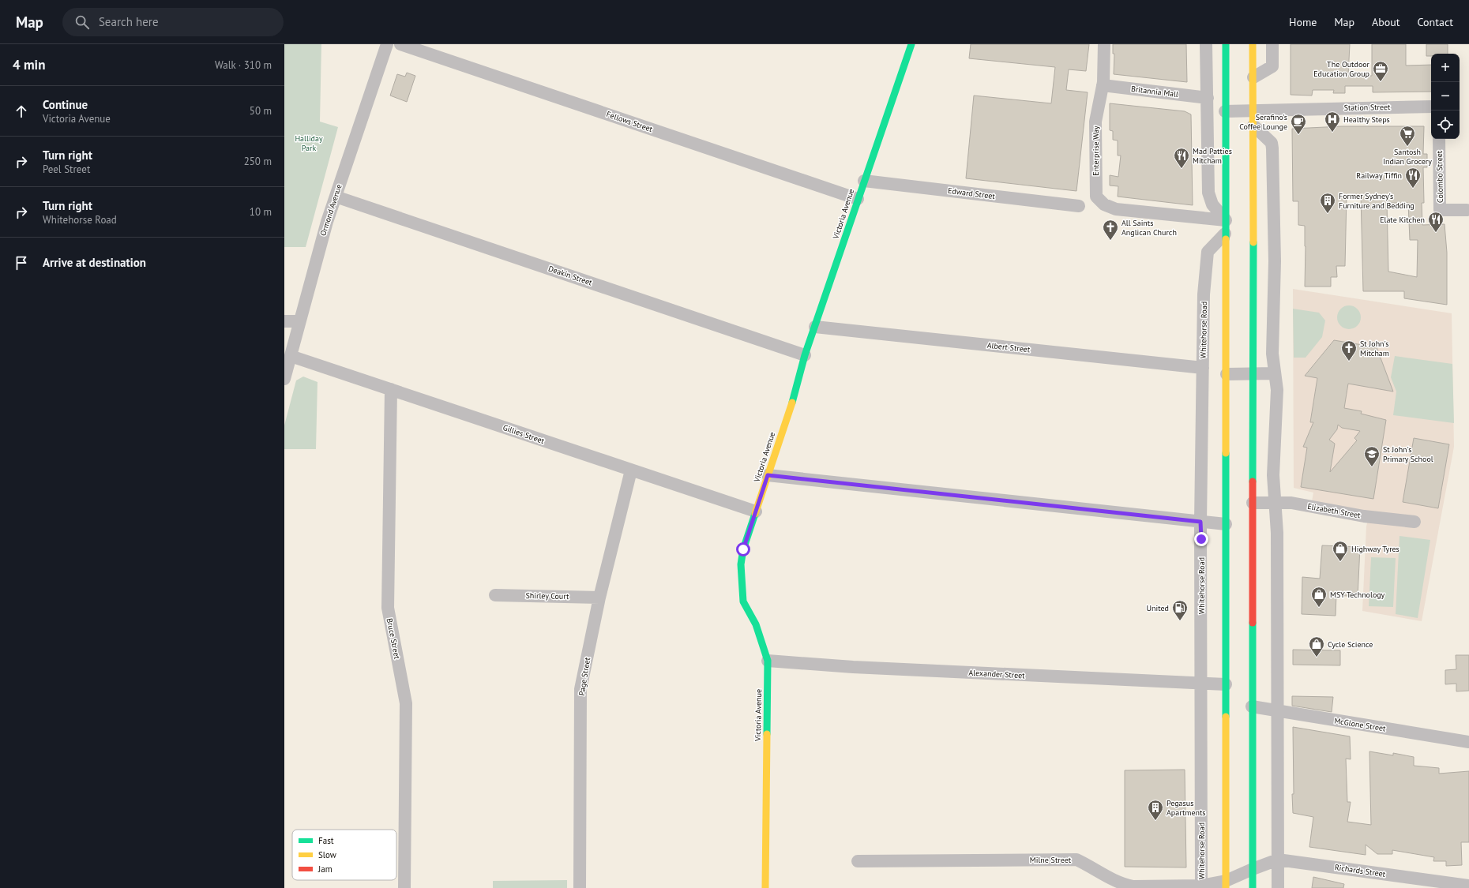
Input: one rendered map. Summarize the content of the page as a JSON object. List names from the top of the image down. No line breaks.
{"streets":{"main road":["Victoria Avenue"],"street":["Britannia Mall","Station Street","Fellows Street","Enterprise Way","Colombo Street","Edward Street","Ormond Avenue","Deakin Street","Whitehorse Road","Albert Street","Gillies Street","Elizabeth Street","Shirley Court","Bruce Street","Alexander Street","Page Street","McGlone Street","Milne Street","Richards Street"]},"crossings":[["Britannia Mall","Enterprise Way"],["Fellows Street","Victoria Avenue"],["Edward Street","Victoria Avenue"],["Ormond Avenue","Deakin Street"],["Ormond Avenue","Gillies Street"],["Victoria Avenue","Deakin Street"],["Victoria Avenue","Albert Street"],["Victoria Avenue","Gillies Street"],["Victoria Avenue","Alexander Street"],["Whitehorse Road","Albert Street"],["Whitehorse Road","Alexander Street"],["Whitehorse Road","Milne Street"],["Gillies Street","Bruce Street"],["Gillies Street","Page Street"],["Shirley Court","Page Street"],["Milne Street","Richards Street"]],"parks":["Halliday Park"],"places":{"office":["The Outdoor Education Group"],"hospital":["Healthy Steps"],"cafe":["Serafino's Coffee Lounge"],"supermarket":["Santosh Indian Grocery"],"restaurant":["Mad Patties Mitcham","Railway Tiffin","Elate Kitchen"],"building":["Former Sydney's Furniture and Bedding","Pegasus Apartments"],"church":["All Saints Anglican Church","St John's Mitcham"],"school or university":["St John's Primary School"],"shop":["Highway Tyres","MSY Technology","Cycle Science"],"fuel station":["United"]},"legend":["Fast","Slow","Jam"],"page":{"header":"Map","search":"Search here","nav":["Home","Map","About","Contact"],"heading":["4 min","Walk · 310 m"],"map_buttons":["+","−"],"list":[["Continue","Victoria Avenue","50 m"],["Turn right","Peel Street","250 m"],["Turn right","Whitehorse Road","10 m"],"Arrive at destination"]}}
